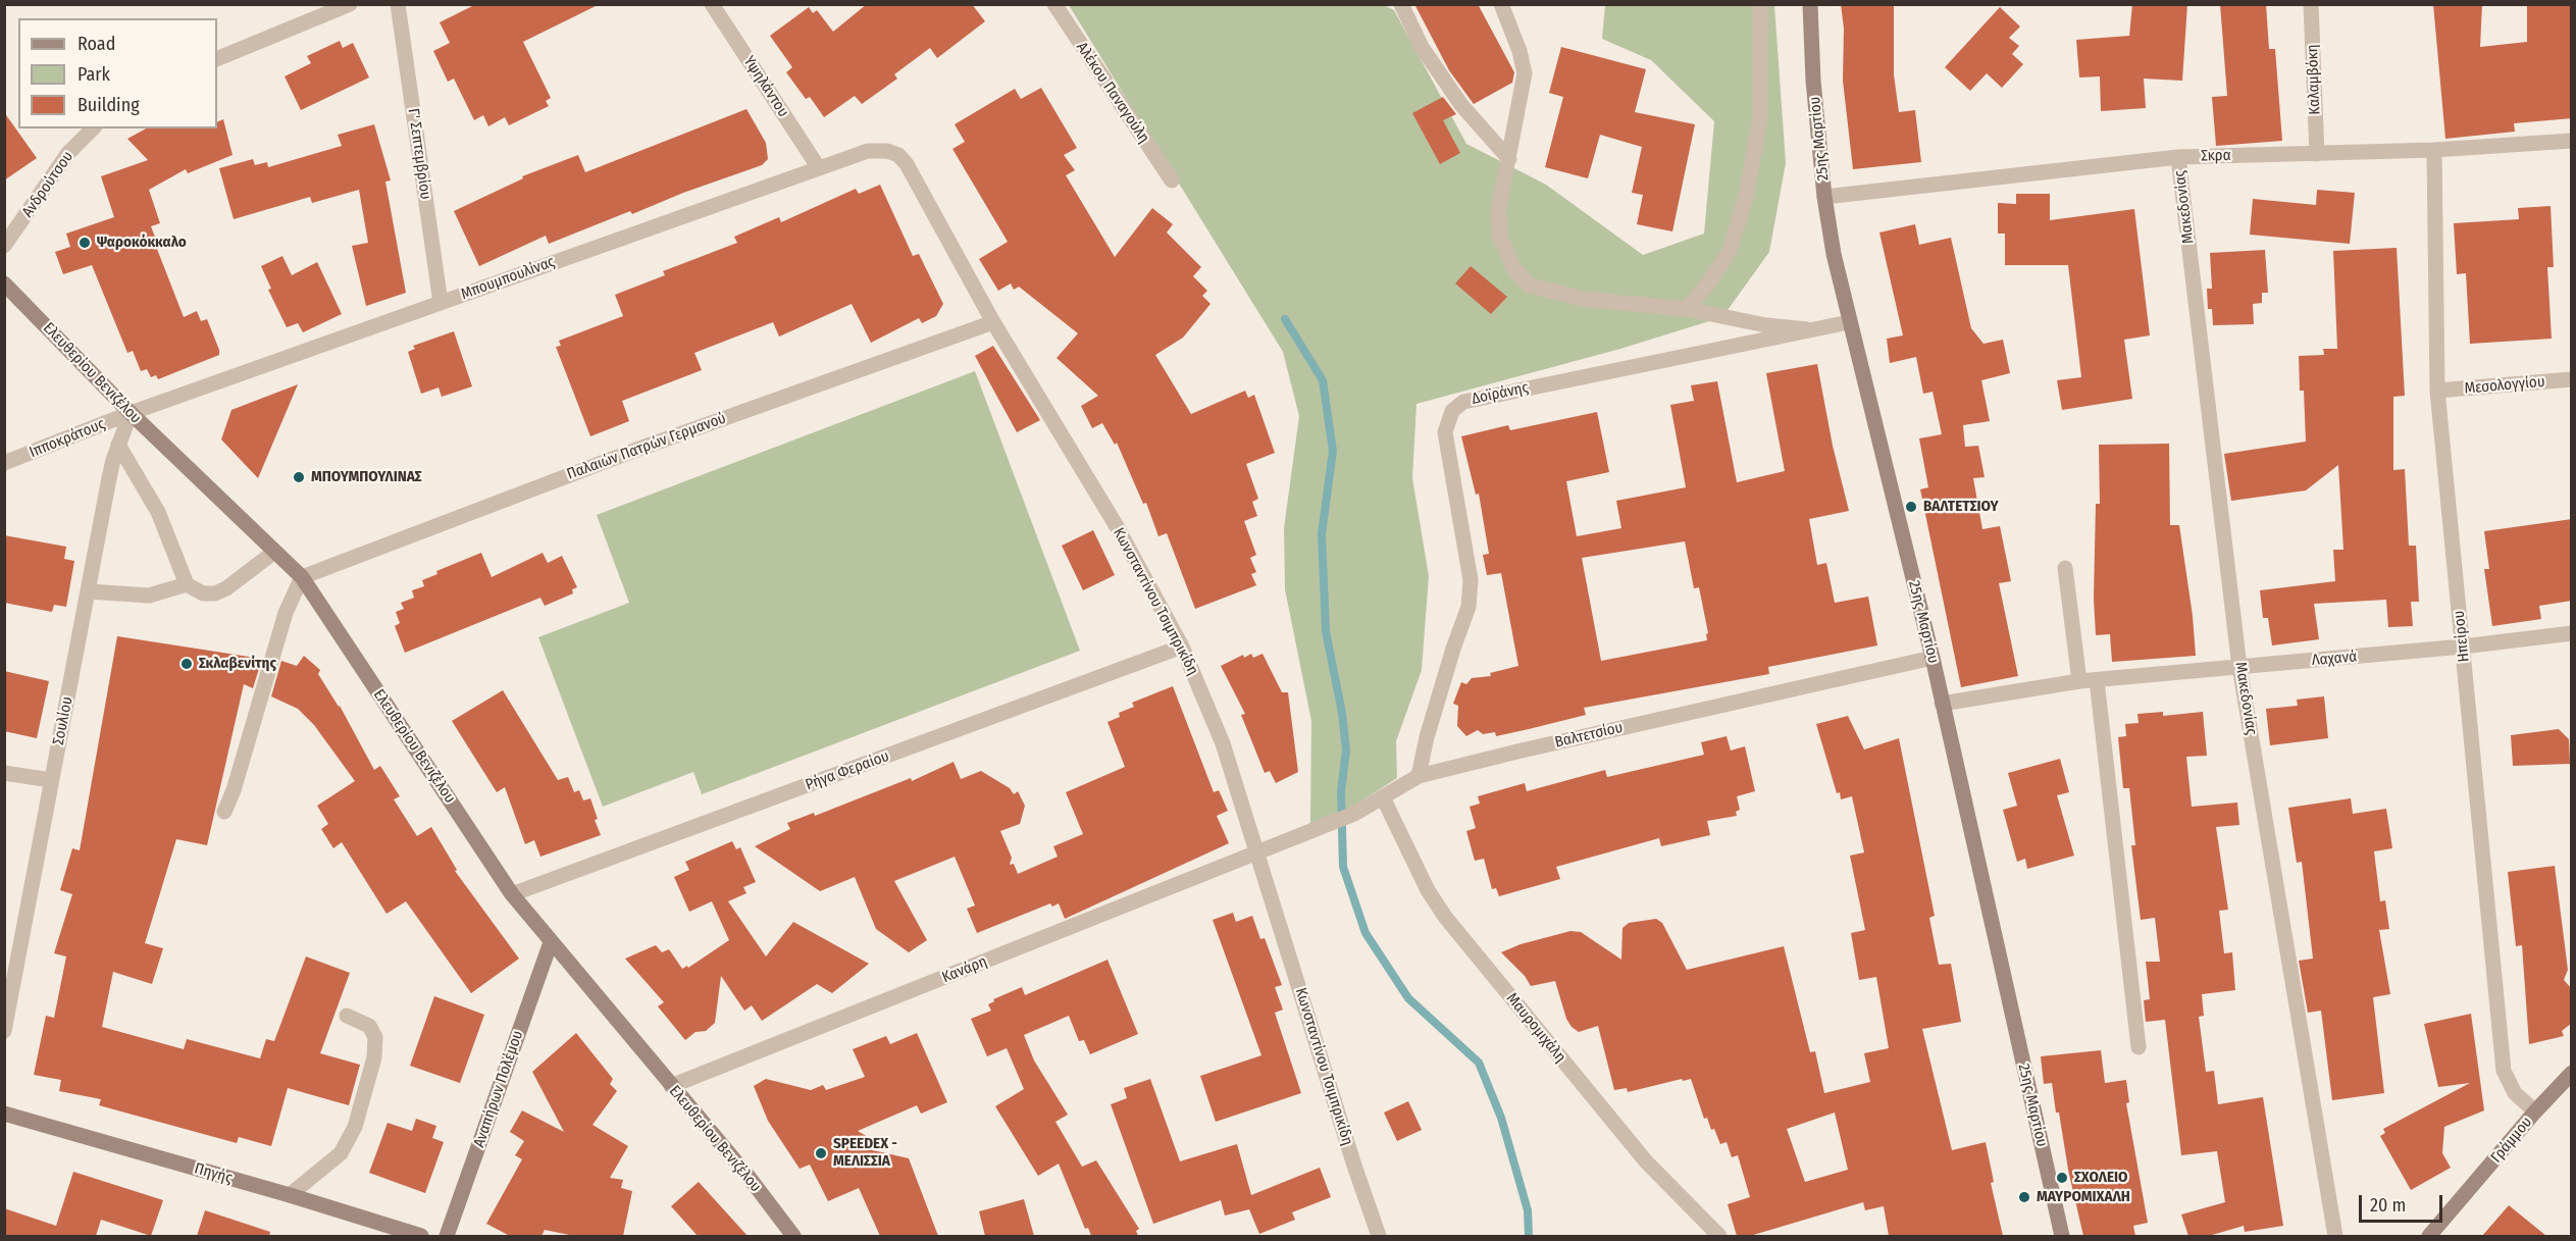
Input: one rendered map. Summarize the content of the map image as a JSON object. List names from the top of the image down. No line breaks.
{"streets":{"street":["Καλαμβόκη","Υψηλάντου","Αλέκου Παναγούλη","25ης Μαρτίου","Γ' Σεπτεμβρίου","Σκρα","Ανδρούτσου","Μακεδονίας","Μπουμπουλίνας","Ελευθερίου Βενιζέλου","Μεσολογγίου","Δοϊράνης","Ιπποκράτους","Παλαιών Πατρών Γερμανού","Κωνσταντίνου Τσιμπρικίδη","Ηπείρου","Λαχανά","Σουλίου","Βαλτετσίου","Ρήγα Φεραίου","Κανάρη","Μαυρομιχάλη","Αναπήρων Πολέμου","Γράμμου","Πηγής"]},"crossings":[["Καλαμβόκη","Σκρα"],["Υψηλάντου","Μπουμπουλίνας"],["25ης Μαρτίου","Σκρα"],["25ης Μαρτίου","Δοϊράνης"],["25ης Μαρτίου","Λαχανά"],["25ης Μαρτίου","Βαλτετσίου"],["Γ' Σεπτεμβρίου","Μπουμπουλίνας"],["Σκρα","Μακεδονίας"],["Σκρα","Ηπείρου"],["Μακεδονίας","Λαχανά"],["Μπουμπουλίνας","Ελευθερίου Βενιζέλου"],["Μπουμπουλίνας","Ιπποκράτους"],["Μπουμπουλίνας","Κωνσταντίνου Τσιμπρικίδη"],["Μπουμπουλίνας","Σουλίου"],["Ελευθερίου Βενιζέλου","Ιπποκράτους"],["Ελευθερίου Βενιζέλου","Παλαιών Πατρών Γερμανού"],["Ελευθερίου Βενιζέλου","Σουλίου"],["Ελευθερίου Βενιζέλου","Ρήγα Φεραίου"],["Ελευθερίου Βενιζέλου","Κανάρη"],["Ελευθερίου Βενιζέλου","Αναπήρων Πολέμου"],["Μεσολογγίου","Ηπείρου"],["Δοϊράνης","Βαλτετσίου"],["Ιπποκράτους","Σουλίου"],["Παλαιών Πατρών Γερμανού","Κωνσταντίνου Τσιμπρικίδη"],["Κωνσταντίνου Τσιμπρικίδη","Βαλτετσίου"],["Κωνσταντίνου Τσιμπρικίδη","Ρήγα Φεραίου"],["Κωνσταντίνου Τσιμπρικίδη","Κανάρη"],["Ηπείρου","Λαχανά"],["Ηπείρου","Γράμμου"],["Βαλτετσίου","Κανάρη"],["Βαλτετσίου","Μαυρομιχάλη"]],"places":["Ψαροκόκκαλο","ΜΠΟΥΜΠΟΥΛΙΝΑΣ","ΒΑΛΤΕΤΣΙΟΥ","Σκλαβενίτης","SPEEDEX - ΜΕΛΙΣΣΙΑ","ΣΧΟΛΕΙΟ","ΜΑΥΡΟΜΙΧΑΛΗ"],"legend":["Road","Park","Building"],"scale_bar":"20 m"}
